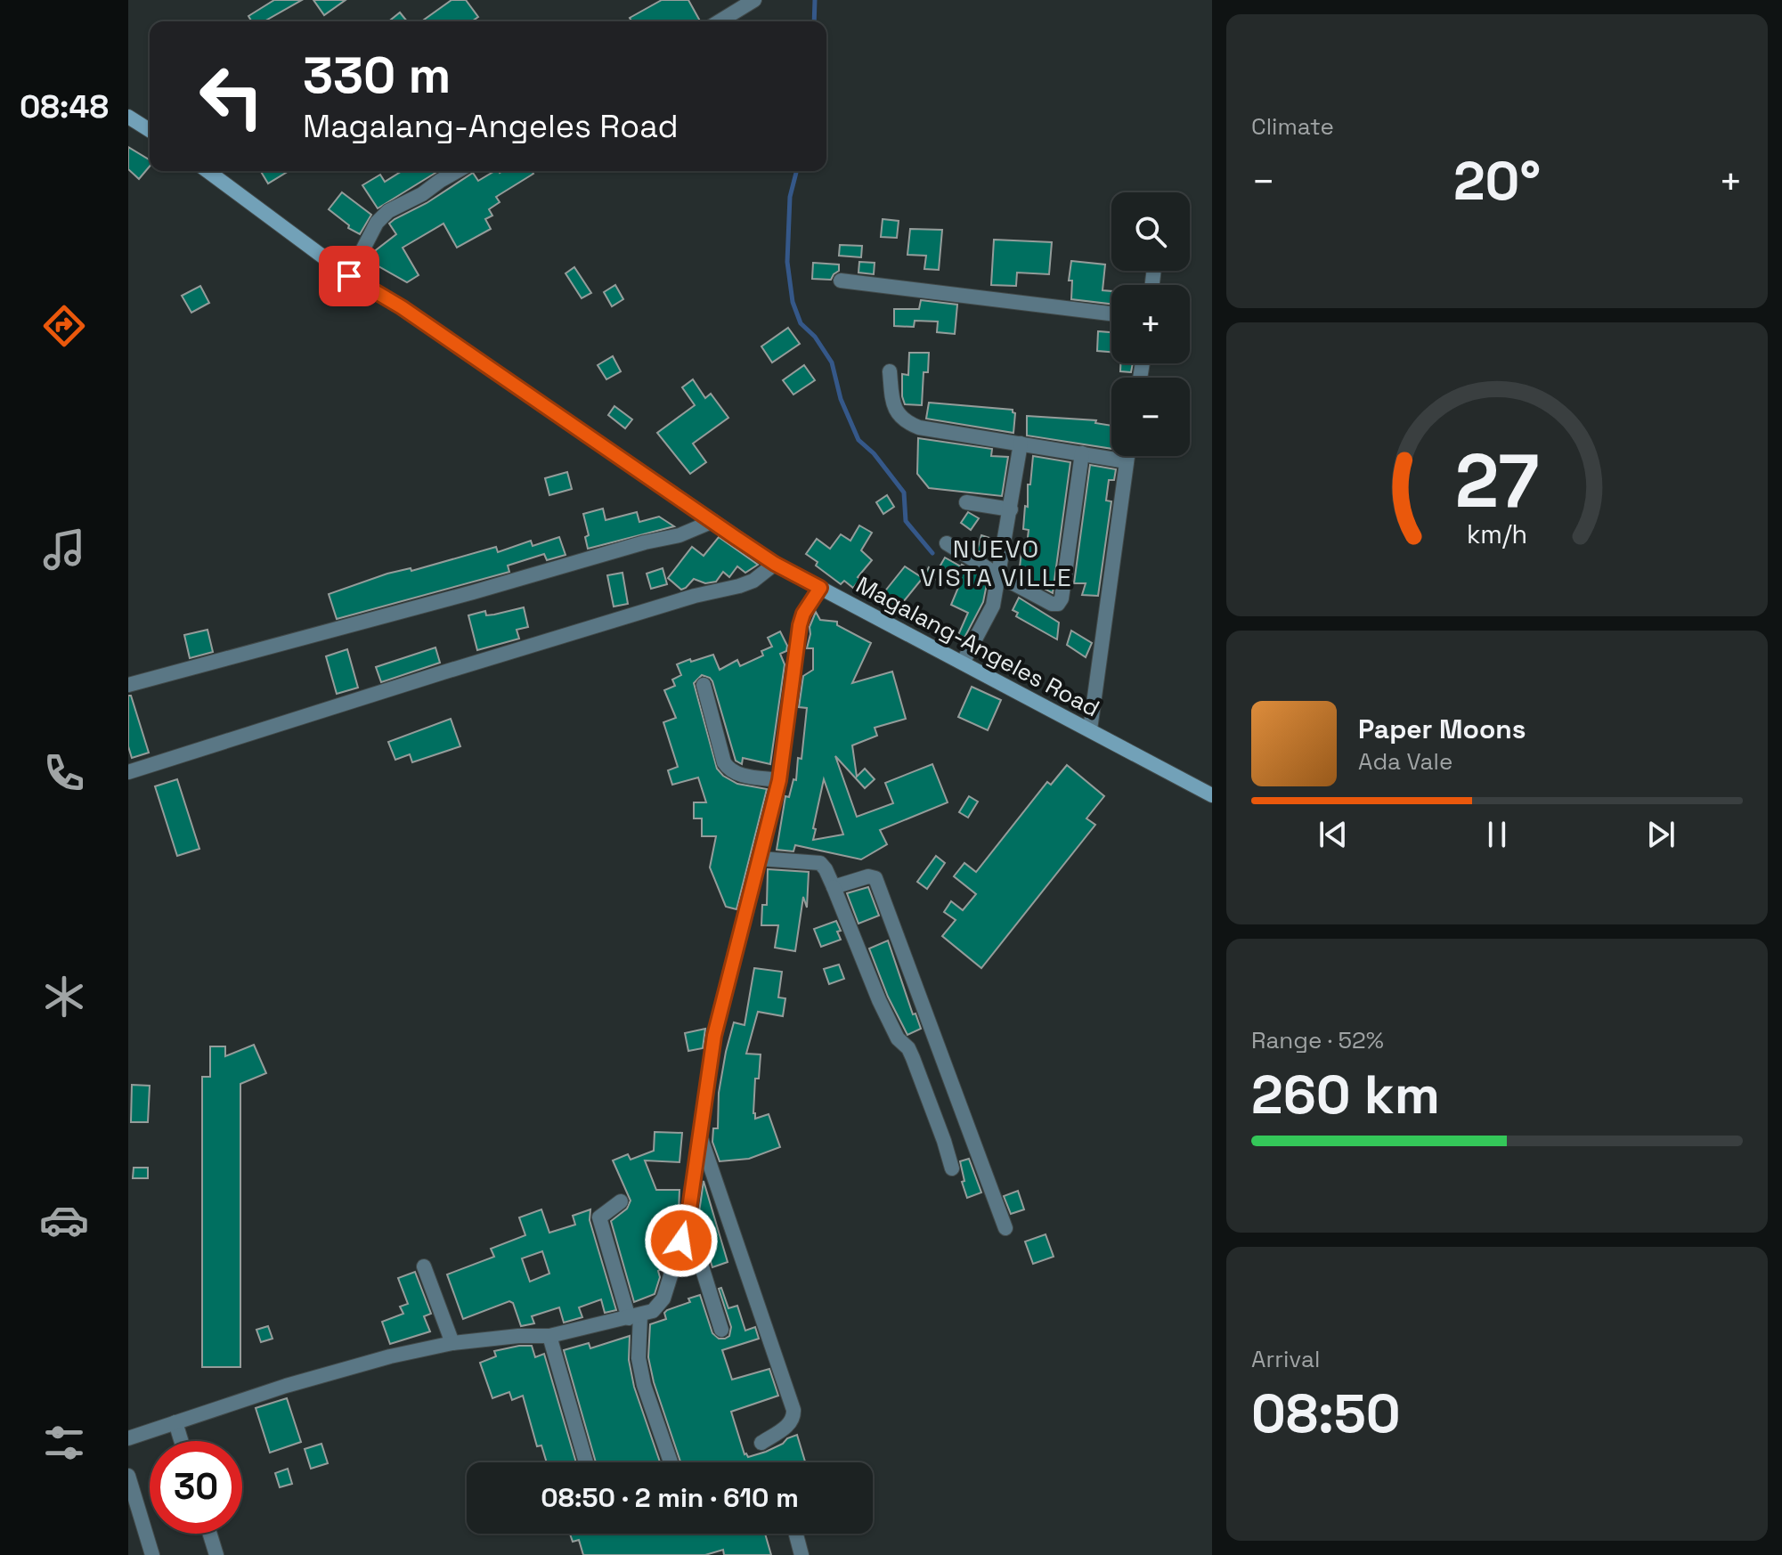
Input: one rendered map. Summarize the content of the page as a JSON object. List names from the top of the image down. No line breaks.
{"streets":{"main road":["Magalang-Angeles Road"]},"districts":["NUEVO VISTA VILLE"],"page":{"tabs":"08:48","tile":["Climate",["Range · 52%","260 km"],["Arrival","08:50"]],"turn":["330 m","Magalang-Angeles Road"],"heat":["−","20°","+"],"map_buttons":["+","−"],"song":["Paper Moons","Ada Vale"],"limit":"30","trip":"08:50 · 2 min · 610 m","gauge":["27","km/h"]}}
